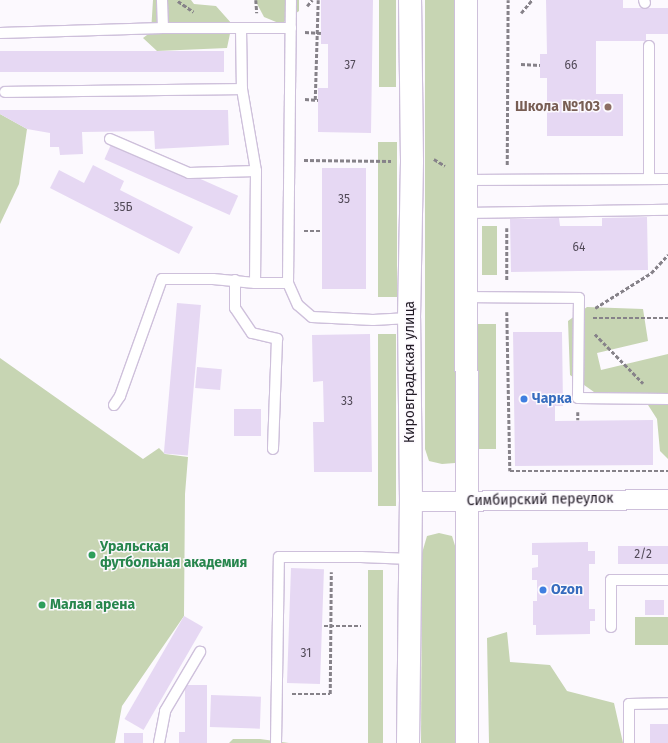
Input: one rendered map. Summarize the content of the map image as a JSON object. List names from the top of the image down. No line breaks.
{"streets":{"main road":["Кировградская улица"],"street":["Симбирский переулок"]},"crossings":[["Кировградская улица","Симбирский переулок"]],"places":["Школа №103","Чарка","Уральская футбольная академия","Ozon","Малая арена"],"house_numbers":["37","66","35","35Б","64","33","2/2","31"]}
